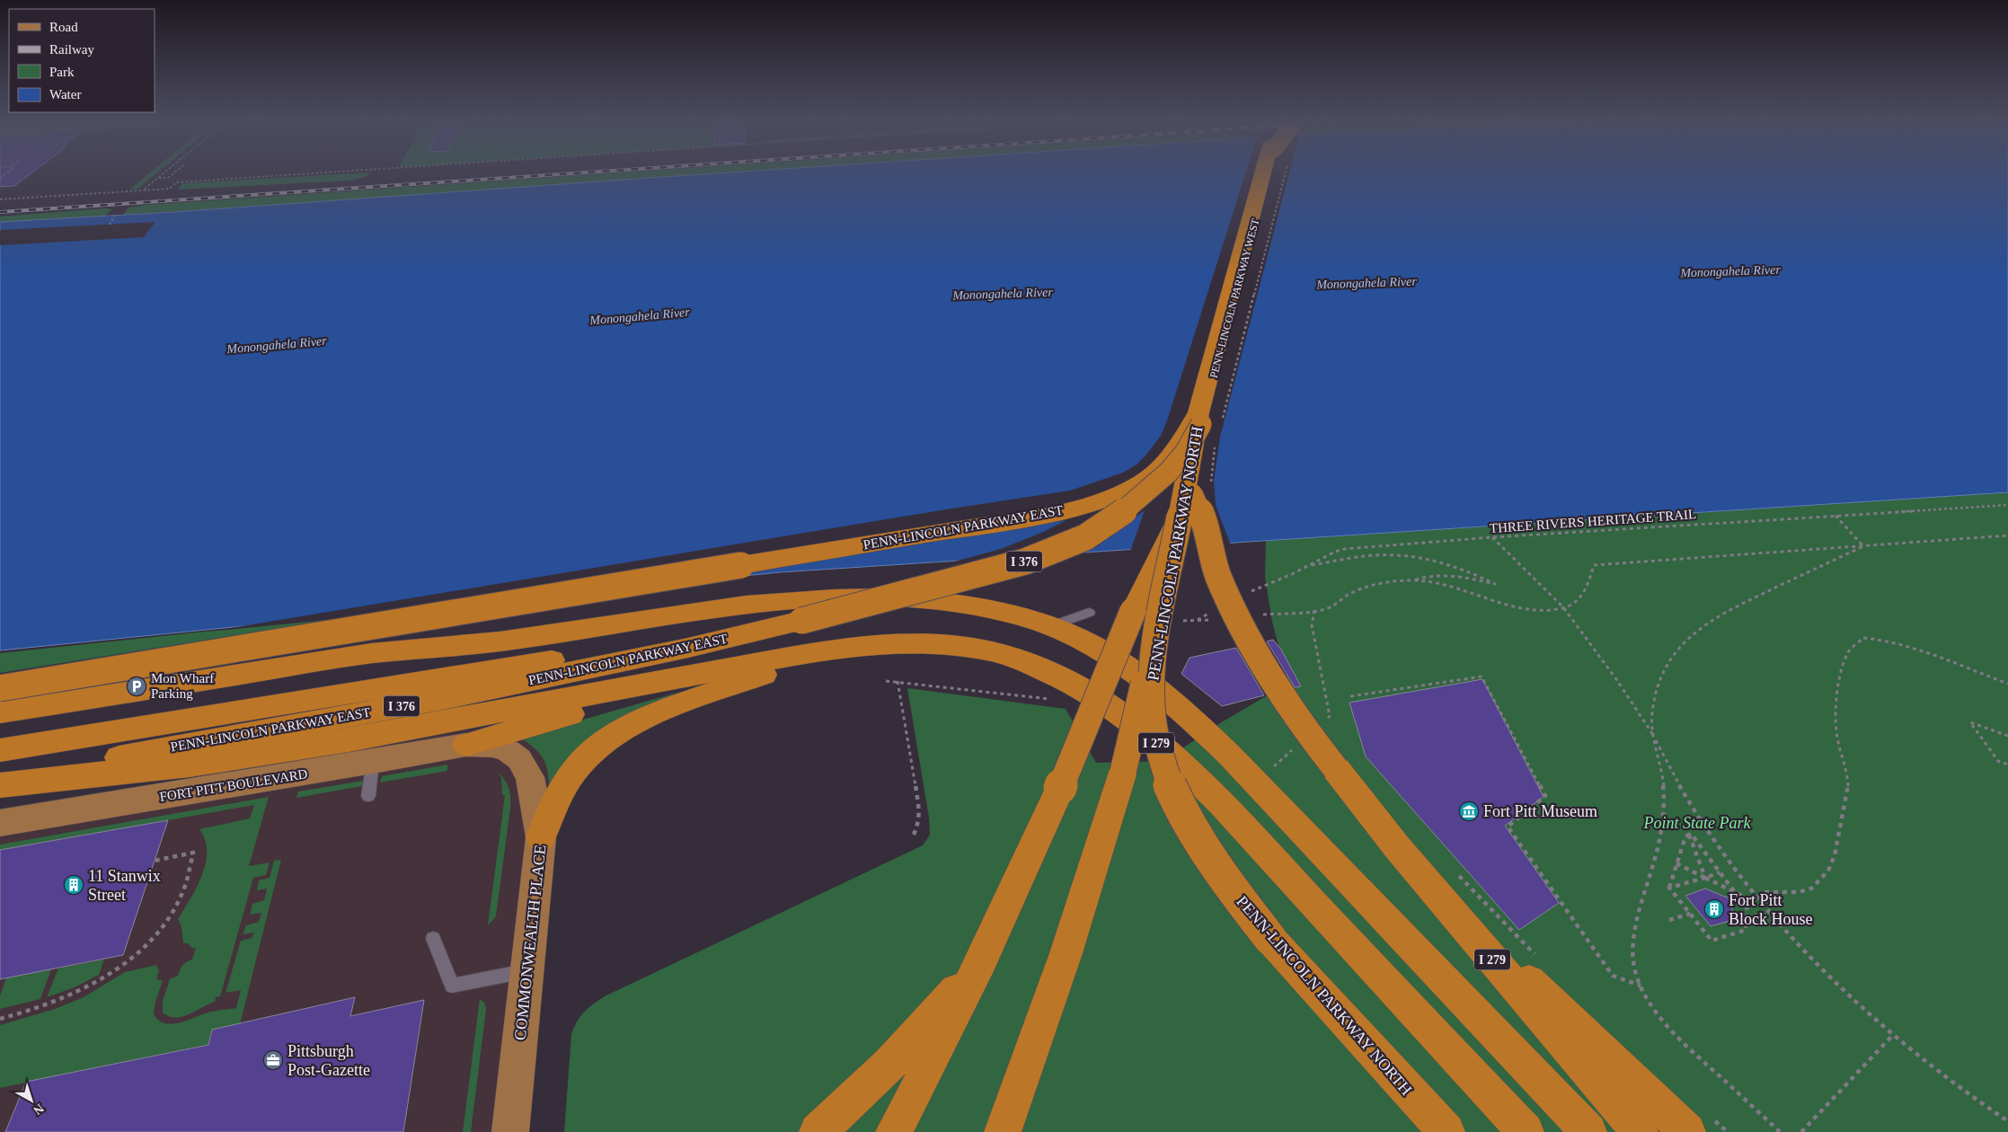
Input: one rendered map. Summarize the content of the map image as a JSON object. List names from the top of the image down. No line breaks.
{"streets":{"highway":["PENN-LINCOLN PARKWAY WEST","PENN-LINCOLN PARKWAY EAST","PENN-LINCOLN PARKWAY NORTH","I 376","I 279"],"main road":["FORT PITT BOULEVARD","COMMONWEALTH PLACE"],"path":["THREE RIVERS HERITAGE TRAIL"]},"crossings":[["PENN-LINCOLN PARKWAY WEST","PENN-LINCOLN PARKWAY EAST"],["PENN-LINCOLN PARKWAY WEST","PENN-LINCOLN PARKWAY NORTH"],["PENN-LINCOLN PARKWAY EAST","PENN-LINCOLN PARKWAY NORTH"],["PENN-LINCOLN PARKWAY NORTH","I 279"],["FORT PITT BOULEVARD","COMMONWEALTH PLACE"]],"water":["Monongahela River"],"parks":["Point State Park"],"places":{"parking":["Mon Wharf Parking"],"museum":["Fort Pitt Museum"],"building":["11 Stanwix Street","Fort Pitt Block House"],"office":["Pittsburgh Post-Gazette"]},"legend":["Road","Railway","Park","Water"],"north":"bottom right"}
